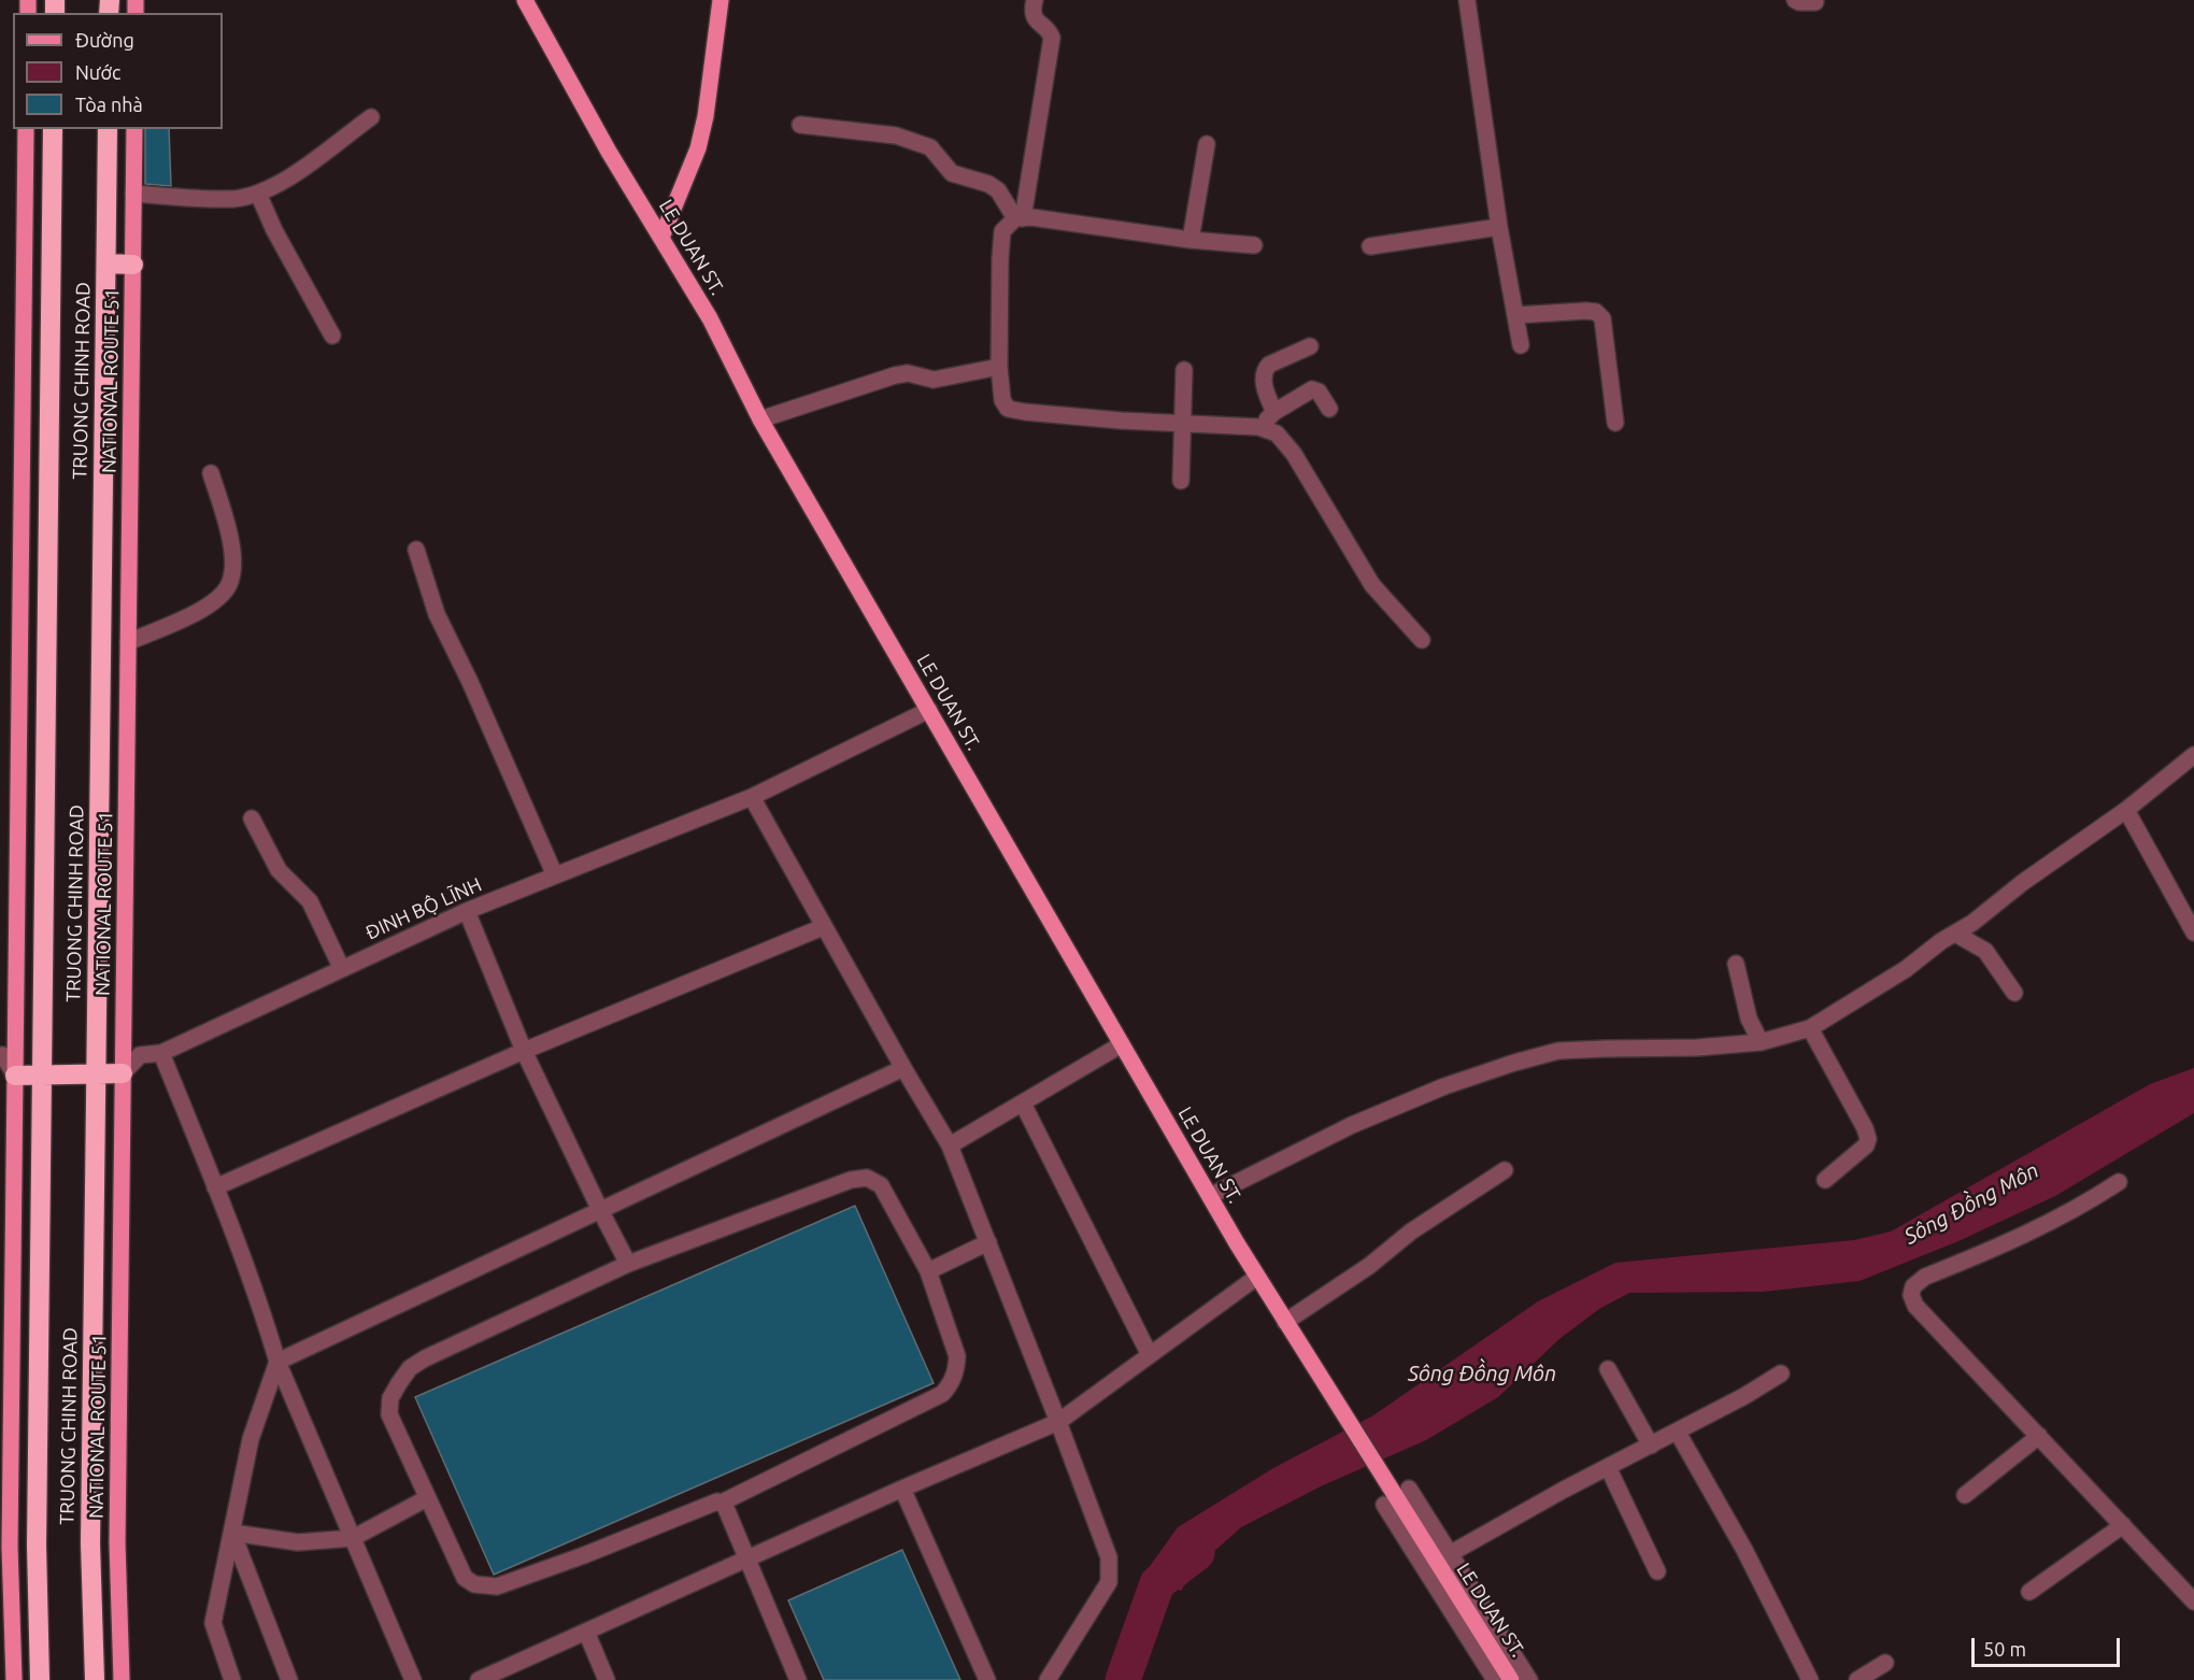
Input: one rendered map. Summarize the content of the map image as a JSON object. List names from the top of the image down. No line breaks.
{"streets":{"highway":["TRUONG CHINH ROAD"],"main road":["LE DUAN ST.","NATIONAL ROUTE 51"],"street":["ĐINH BỘ LĨNH"]},"crossings":[["LE DUAN ST.","ĐINH BỘ LĨNH"],["NATIONAL ROUTE 51","ĐINH BỘ LĨNH"]],"water":["Sông Đồng Môn"],"legend":["Đường","Nước","Tòa nhà"],"scale_bar":"50 m"}
